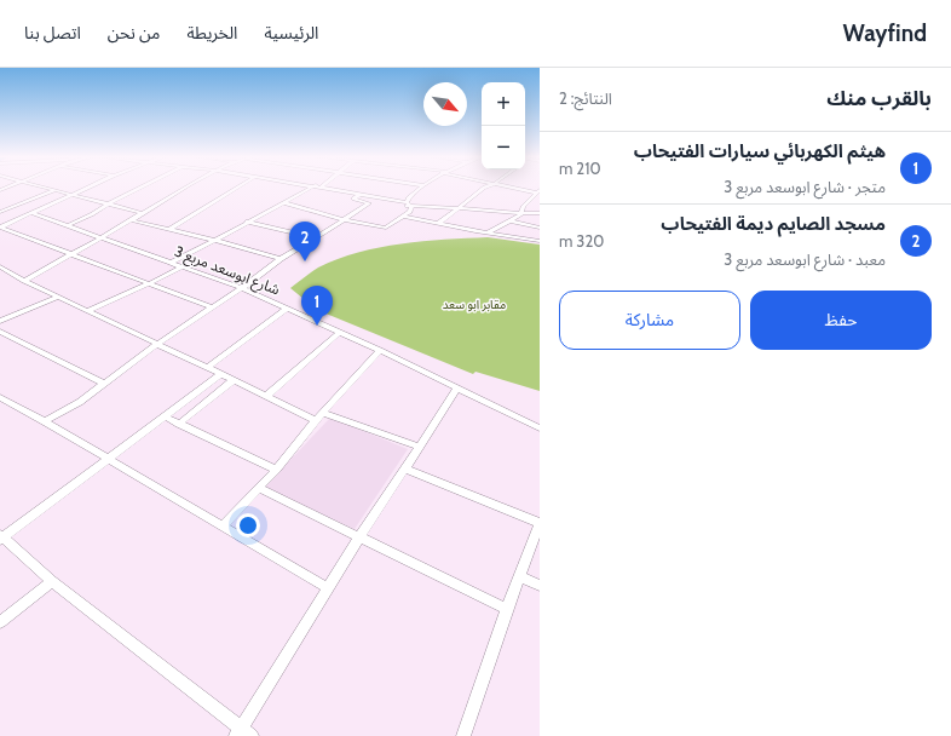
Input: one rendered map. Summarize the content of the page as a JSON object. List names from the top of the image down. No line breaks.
{"streets":{"street":["شارع ابوسعد مربع 3"]},"parks":["مقابر ابو سعد"],"north":"bottom right","page":{"header":"Wayfind","nav":["الرئيسية","الخريطة","من نحن","اتصل بنا"],"heading":["بالقرب منك","النتائج: 2"],"map_buttons":["+","−"],"list":[{"mark":"1","name":"هيثم الكهربائي سيارات الفتيحاب","note":"متجر · شارع ابوسعد مربع 3","value":"210 m"},{"mark":"2","name":"مسجد الصايم ديمة الفتيحاب","note":"معبد · شارع ابوسعد مربع 3","value":"320 m"}],"pins":["2","1"],"buttons":["حفظ","مشاركة"]}}
